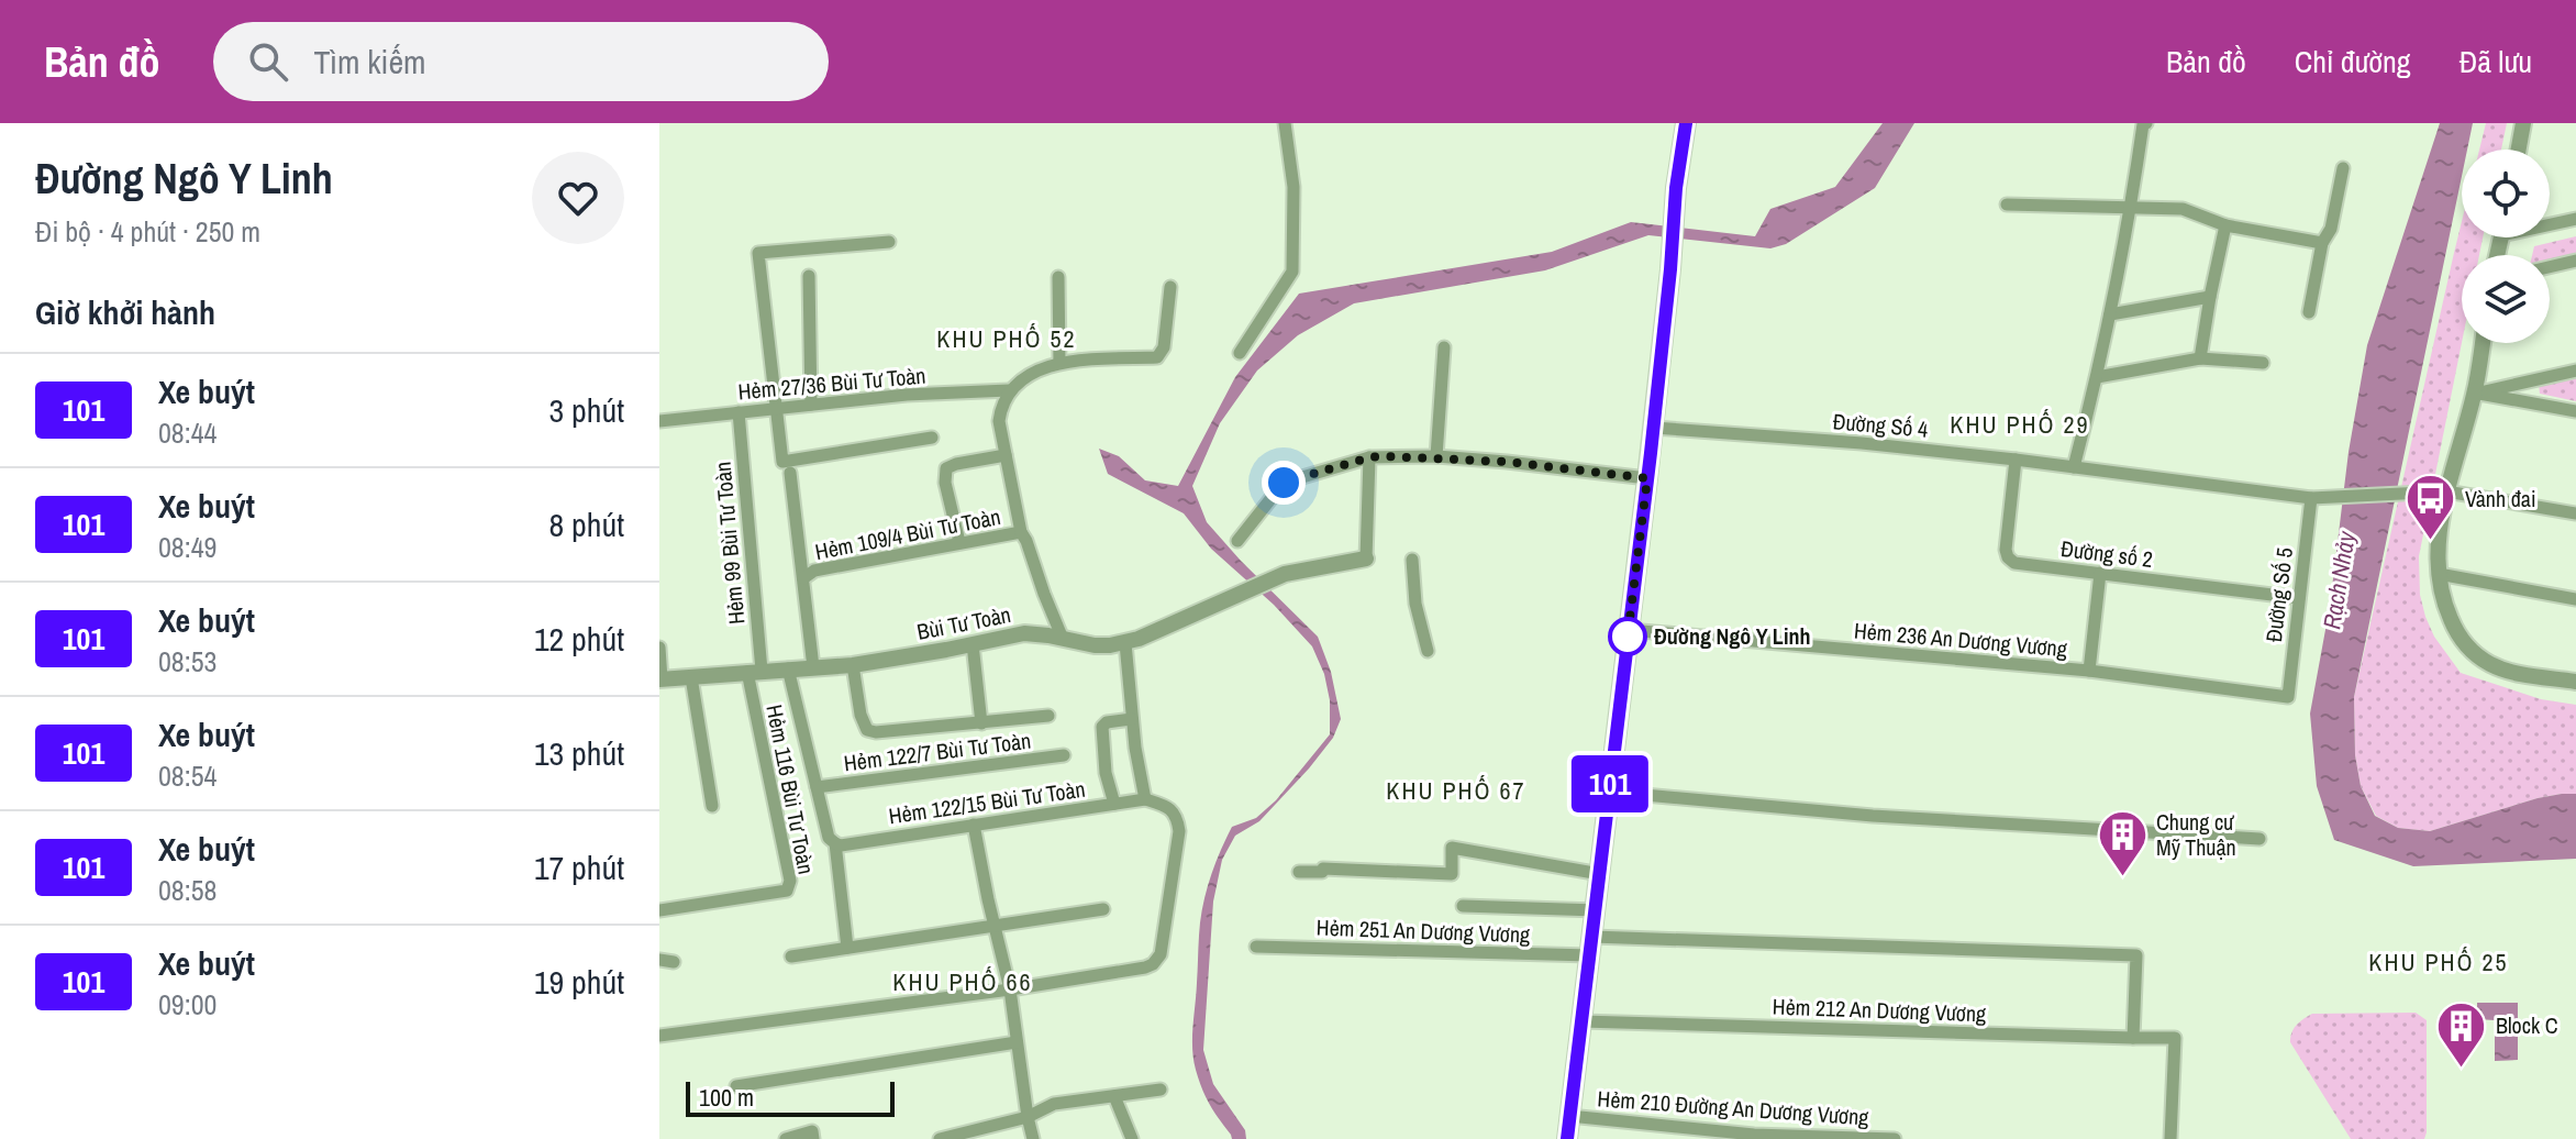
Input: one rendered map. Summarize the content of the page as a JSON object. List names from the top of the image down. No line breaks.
{"streets":{"street":["Hẻm 27/36 Bùi Tư Toàn","Đường Số 4","Hẻm 109/4 Bùi Tư Toàn","Hẻm 99 Bùi Tư Toàn","Đường số 2","Đường Số 5","Bùi Tư Toàn","Hẻm 236 An Dương Vương","Hẻm 122/7 Bùi Tư Toàn","Hẻm 116 Bùi Tư Toàn","Hẻm 122/15 Bùi Tư Toàn","Hẻm 251 An Dương Vương","Hẻm 212 An Dương Vương","Hẻm 210 Đường An Dương Vương"]},"crossings":[["Hẻm 27/36 Bùi Tư Toàn","Hẻm 99 Bùi Tư Toàn"],["Đường Số 4","Đường số 2"],["Đường Số 4","Đường Số 5"],["Hẻm 99 Bùi Tư Toàn","Bùi Tư Toàn"],["Hẻm 99 Bùi Tư Toàn","Hẻm 116 Bùi Tư Toàn"],["Đường số 2","Đường Số 5"],["Đường Số 5","Hẻm 236 An Dương Vương"],["Bùi Tư Toàn","Hẻm 116 Bùi Tư Toàn"]],"districts":["KHU PHỐ 52","KHU PHỐ 29","KHU PHỐ 67","KHU PHỐ 25","KHU PHỐ 66"],"water":["Rạch Nhảy"],"places":{"bus stop":["Vành đai"],"other":["Đường Ngô Y Linh"],"building":["Chung cư Mỹ Thuận","Block C"]},"lines":["bus line 101"],"scale_bar":"100 m","page":{"header":"Bản đồ","search":"Tìm kiếm","nav":["Bản đồ","Chỉ đường","Đã lưu"],"heading":[["Đường Ngô Y Linh","Đi bộ · 4 phút · 250 m"],"Giờ khởi hành"],"on_map":"101","list":[{"mark":"101","name":"Xe buýt","note":"08:44","value":"3 phút"},{"mark":"101","name":"Xe buýt","note":"08:49","value":"8 phút"},{"mark":"101","name":"Xe buýt","note":"08:53","value":"12 phút"},{"mark":"101","name":"Xe buýt","note":"08:54","value":"13 phút"},{"mark":"101","name":"Xe buýt","note":"08:58","value":"17 phút"},{"mark":"101","name":"Xe buýt","note":"09:00","value":"19 phút"}],"scale":"100 m"}}
